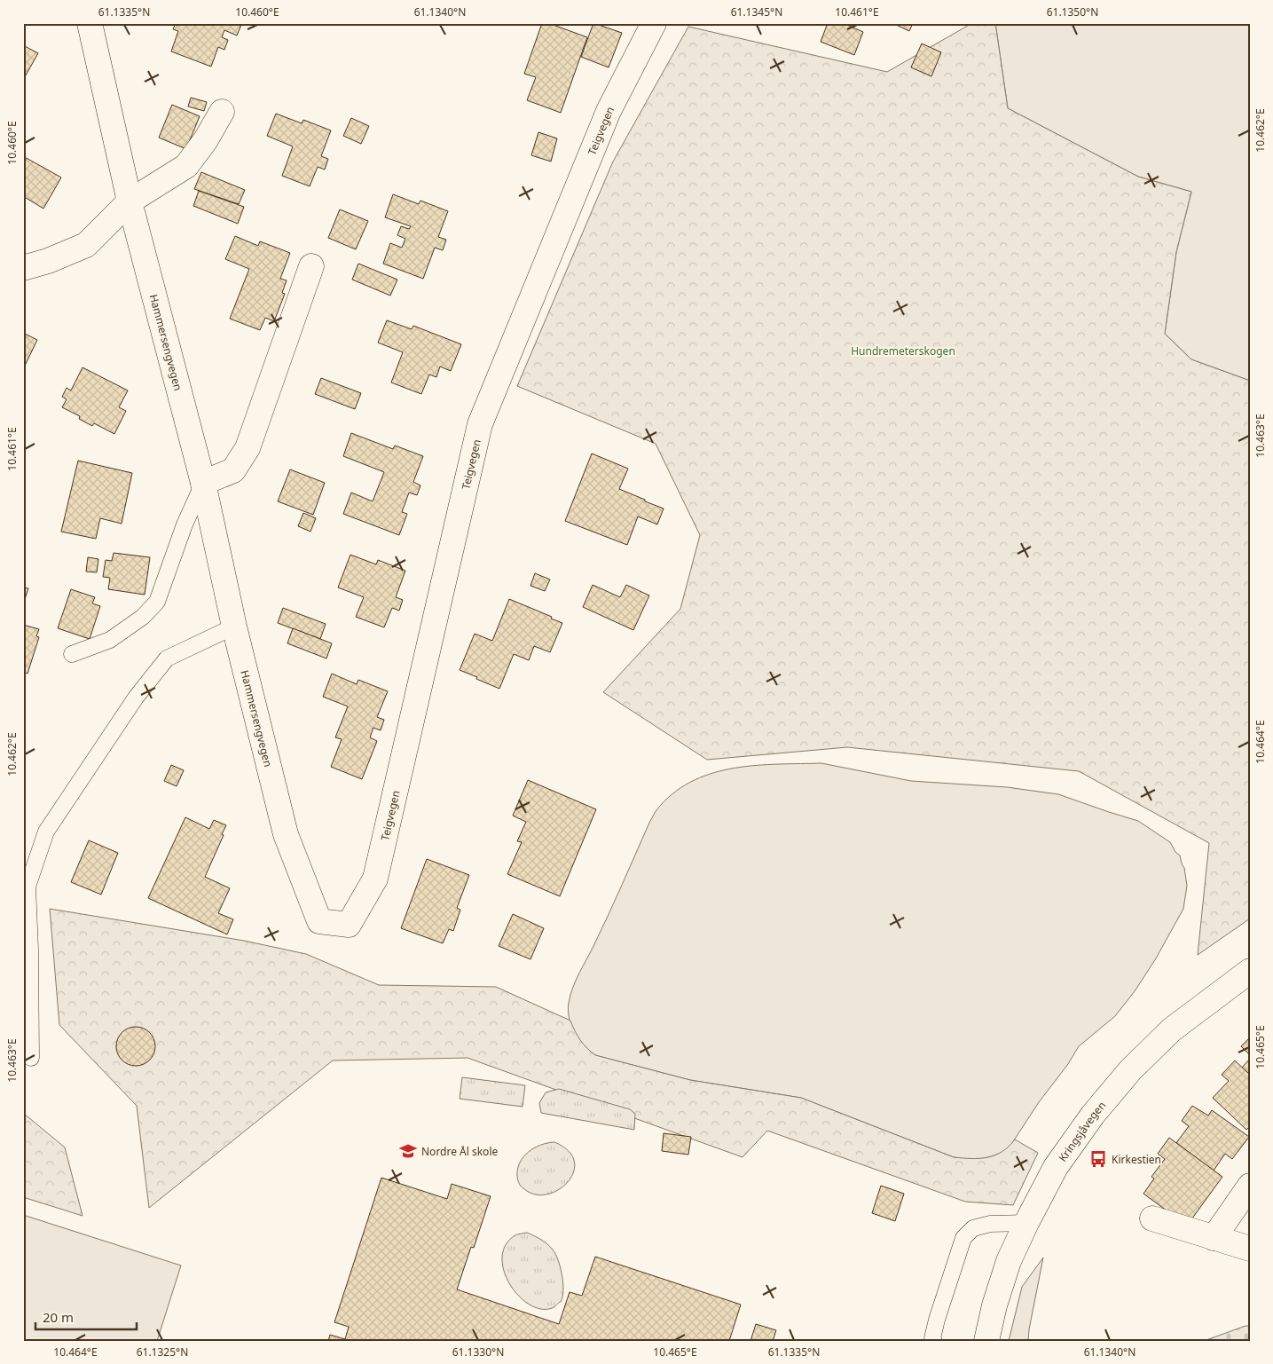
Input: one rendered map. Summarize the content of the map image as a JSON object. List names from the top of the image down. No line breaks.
{"streets":{"street":["Teigvegen","Hammersengvegen","Kringsjåvegen"]},"crossings":[["Teigvegen","Hammersengvegen"]],"parks":["Hundremeterskogen"],"places":{"school or university":["Nordre Ål skole"],"bus stop":["Kirkestien"]},"scale_bar":"20 m","coordinates":["61.1335°N","10.460°E","61.1340°N","61.1345°N","10.461°E","61.1350°N","10.462°E","10.463°E","10.464°E","10.465°E","61.1325°N","61.1330°N"]}
